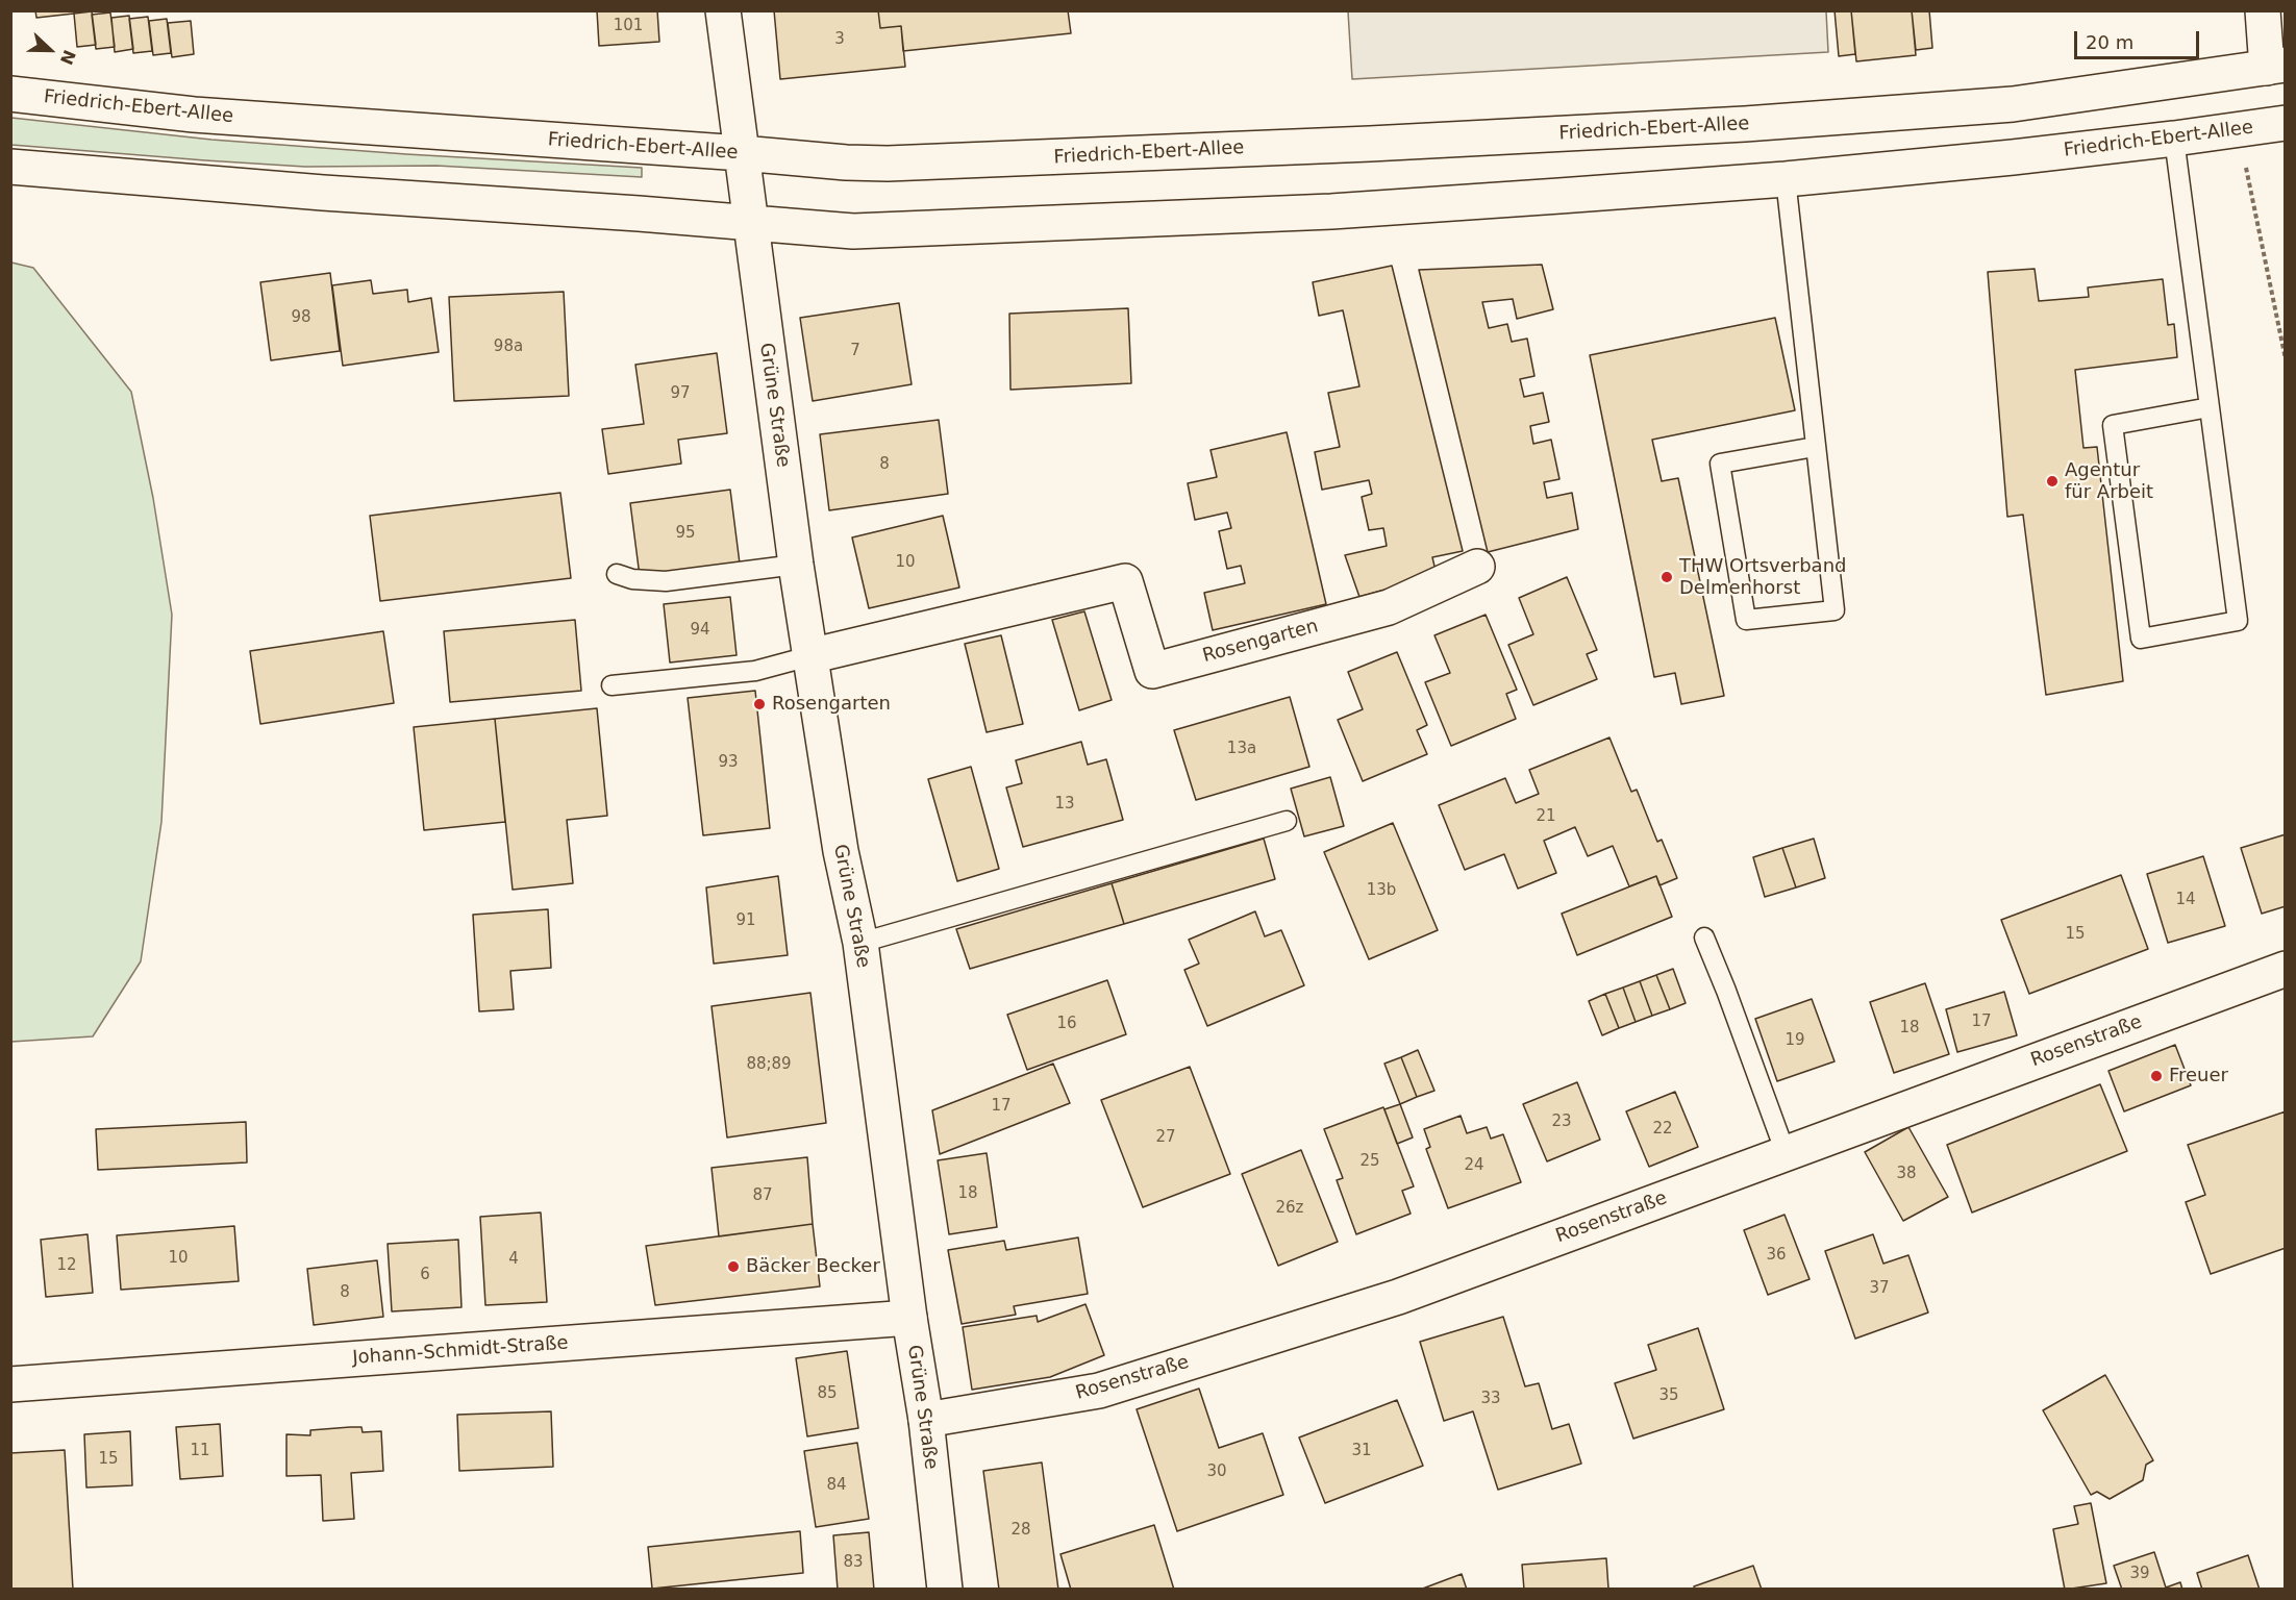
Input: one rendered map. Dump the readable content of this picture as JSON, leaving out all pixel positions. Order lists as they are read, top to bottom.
{
  "streets": {
    "main road": [
      "Friedrich-Ebert-Allee",
      "Grüne Straße",
      "Rosengarten",
      "Rosenstraße",
      "Johann-Schmidt-Straße"
    ]
  },
  "crossings": [
    ["Friedrich-Ebert-Allee", "Grüne Straße"],
    ["Grüne Straße", "Rosengarten"],
    ["Grüne Straße", "Rosenstraße"],
    ["Grüne Straße", "Johann-Schmidt-Straße"]
  ],
  "places": [
    "Agentur für Arbeit",
    "THW Ortsverband Delmenhorst",
    "Rosengarten",
    "Freuer",
    "Bäcker Becker"
  ],
  "house_numbers": [
    "101",
    "3",
    "98",
    "98a",
    "7",
    "97",
    "8",
    "95",
    "10",
    "94",
    "13a",
    "93",
    "13",
    "21",
    "13b",
    "14",
    "91",
    "15",
    "17",
    "16",
    "18",
    "19",
    "88;89",
    "17",
    "23",
    "22",
    "27",
    "25",
    "24",
    "38",
    "18",
    "87",
    "26z",
    "36",
    "10",
    "4",
    "12",
    "6",
    "37",
    "8",
    "85",
    "35",
    "33",
    "11",
    "31",
    "15",
    "30",
    "84",
    "28",
    "83",
    "39"
  ],
  "scale_bar": "20 m",
  "north": "right"
}
